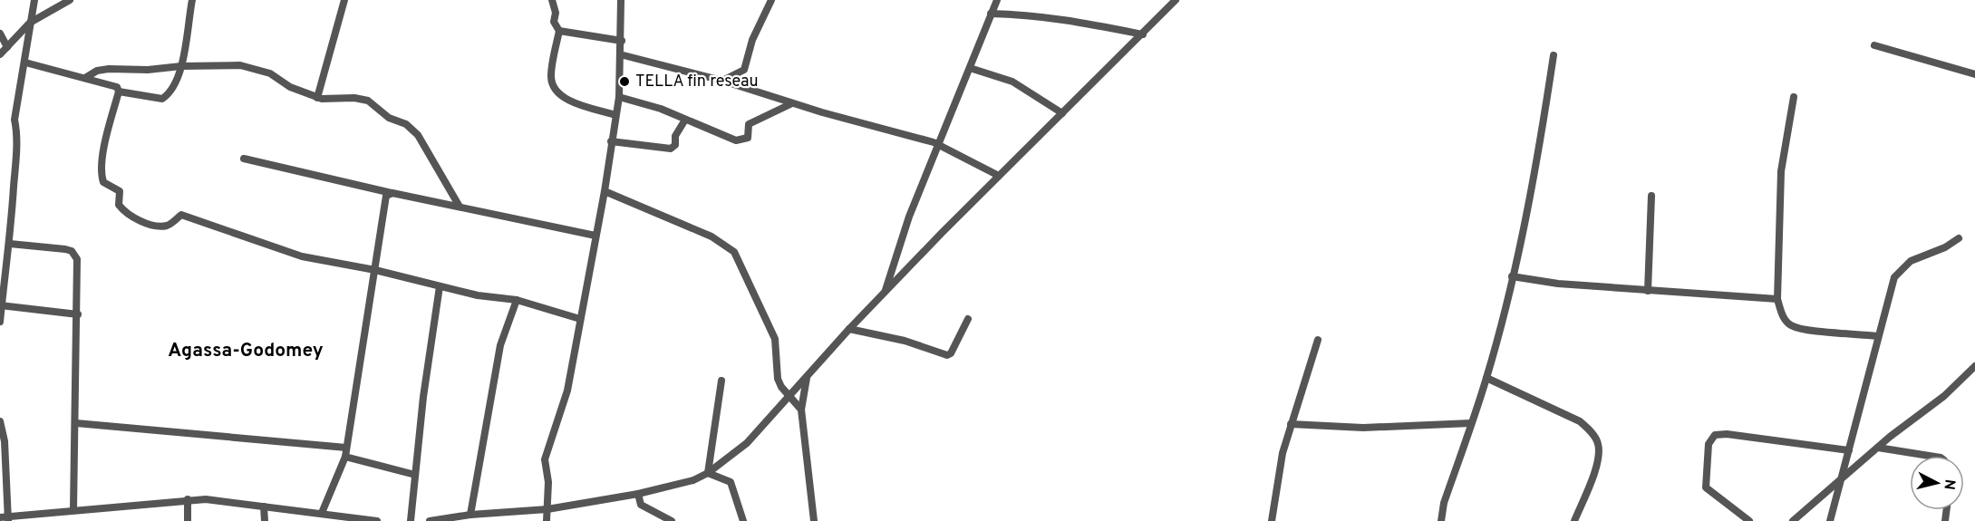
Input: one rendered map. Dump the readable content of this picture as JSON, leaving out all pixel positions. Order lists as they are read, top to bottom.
{
  "districts": ["Agassa-Godomey"],
  "places": ["TELLA fin reseau"],
  "north": "right"
}
